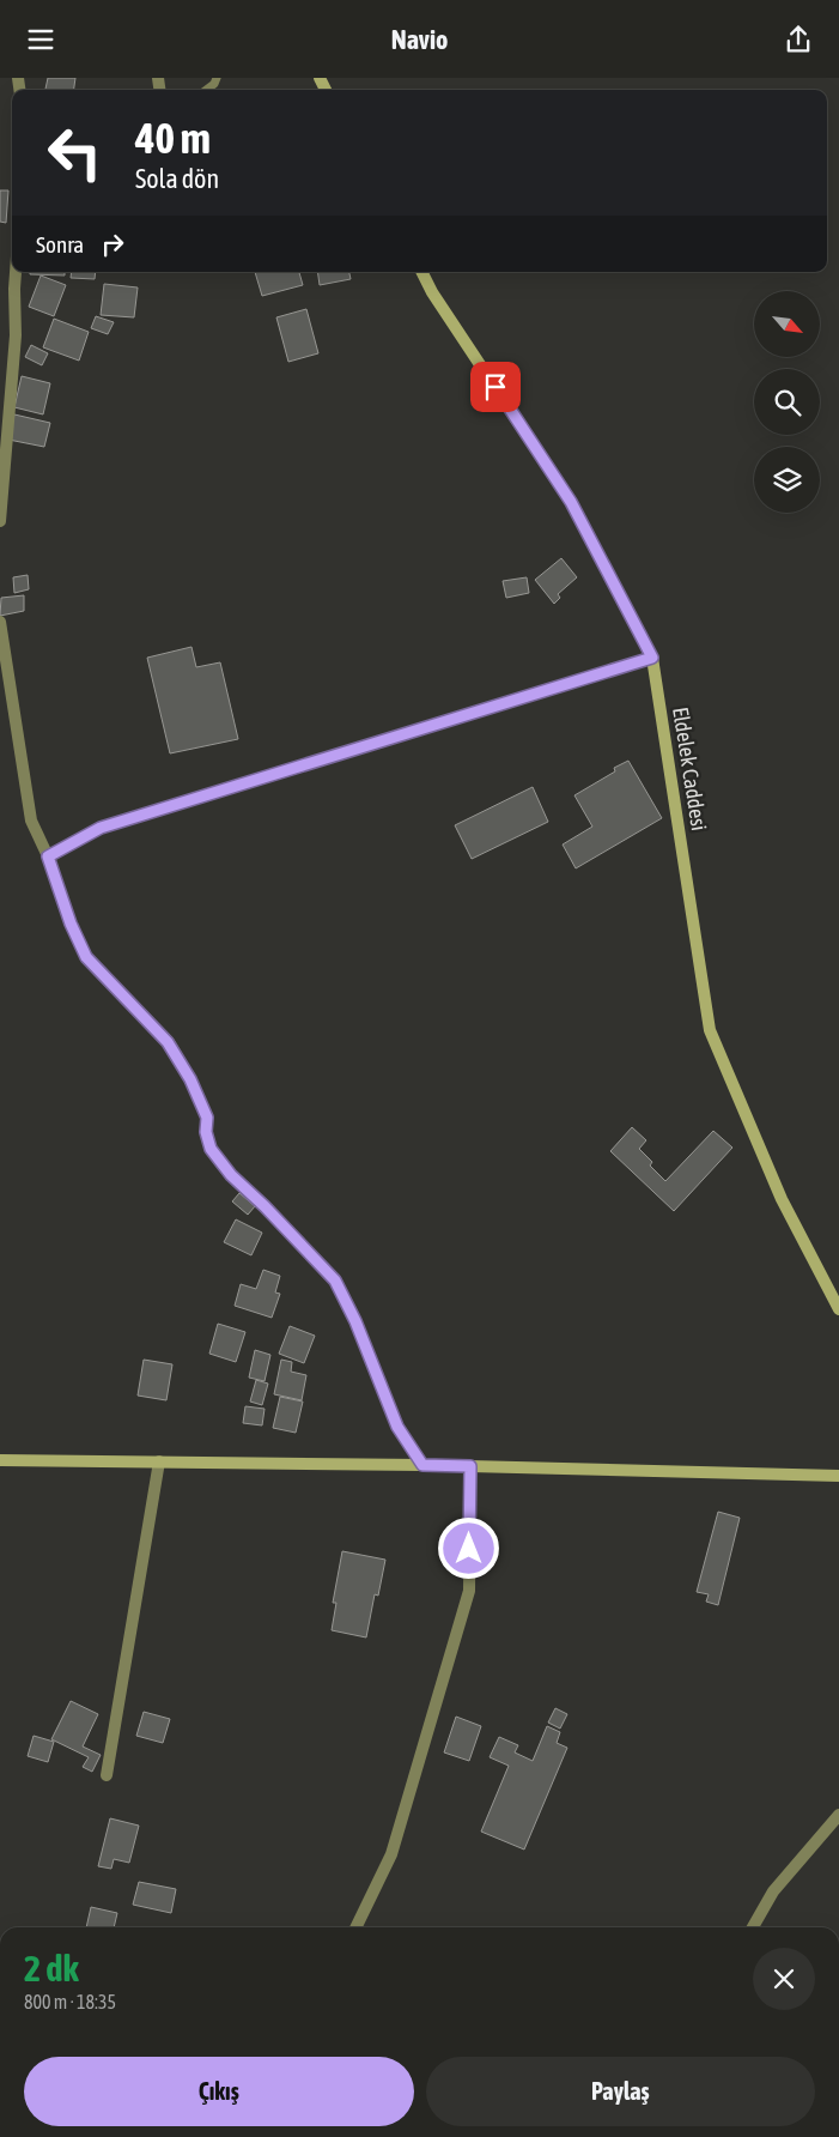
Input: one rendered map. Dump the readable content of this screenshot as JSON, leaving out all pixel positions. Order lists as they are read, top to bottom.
{
  "streets": {
    "street": ["Eldelek Caddesi"]
  },
  "north": "bottom right",
  "page": {
    "header": "Navio",
    "turn": ["40 m", "Sola dön"],
    "then": "Sonra",
    "heading": ["2 dk", "800 m · 18:35"],
    "buttons": ["Çıkış", "Paylaş"]
  }
}
